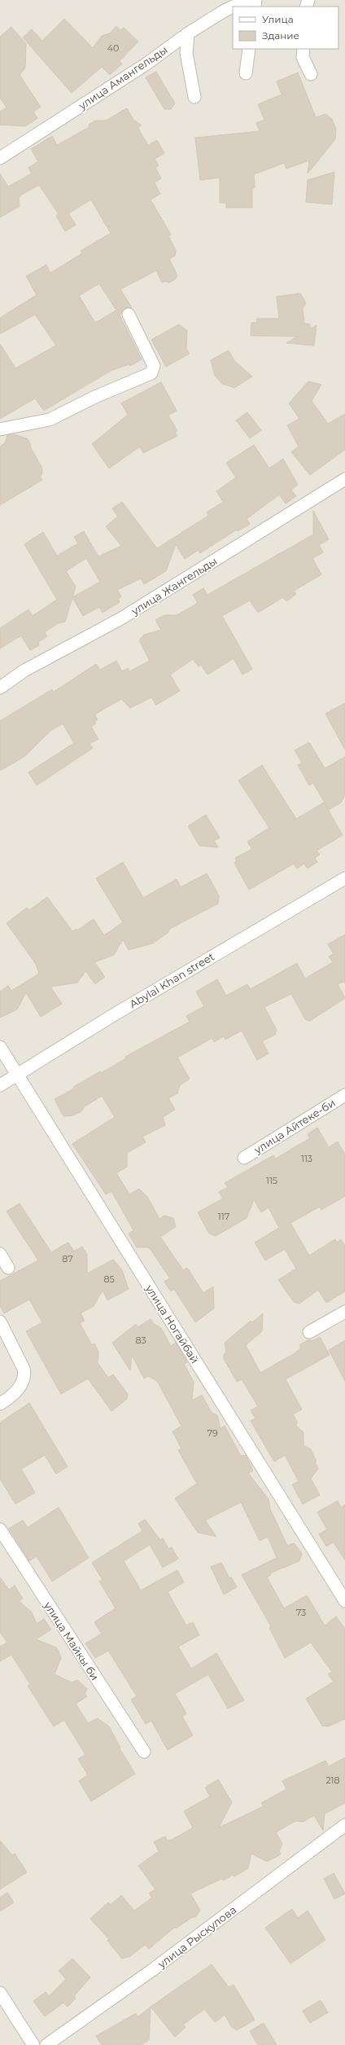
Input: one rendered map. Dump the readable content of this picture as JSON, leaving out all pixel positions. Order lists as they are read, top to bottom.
{
  "streets": {
    "street": [
      "улица Амангельды",
      "улица Жангельды",
      "Abylai Khan street",
      "улица Айтеке-би",
      "улица Ногайбай",
      "улица Майкы би",
      "улица Рыскулова"
    ]
  },
  "crossings": [
    ["Abylai Khan street", "улица Ногайбай"]
  ],
  "house_numbers": [
    "40",
    "113",
    "115",
    "117",
    "87",
    "85",
    "83",
    "79",
    "73",
    "218"
  ],
  "legend": ["Улица", "Здание"]
}
